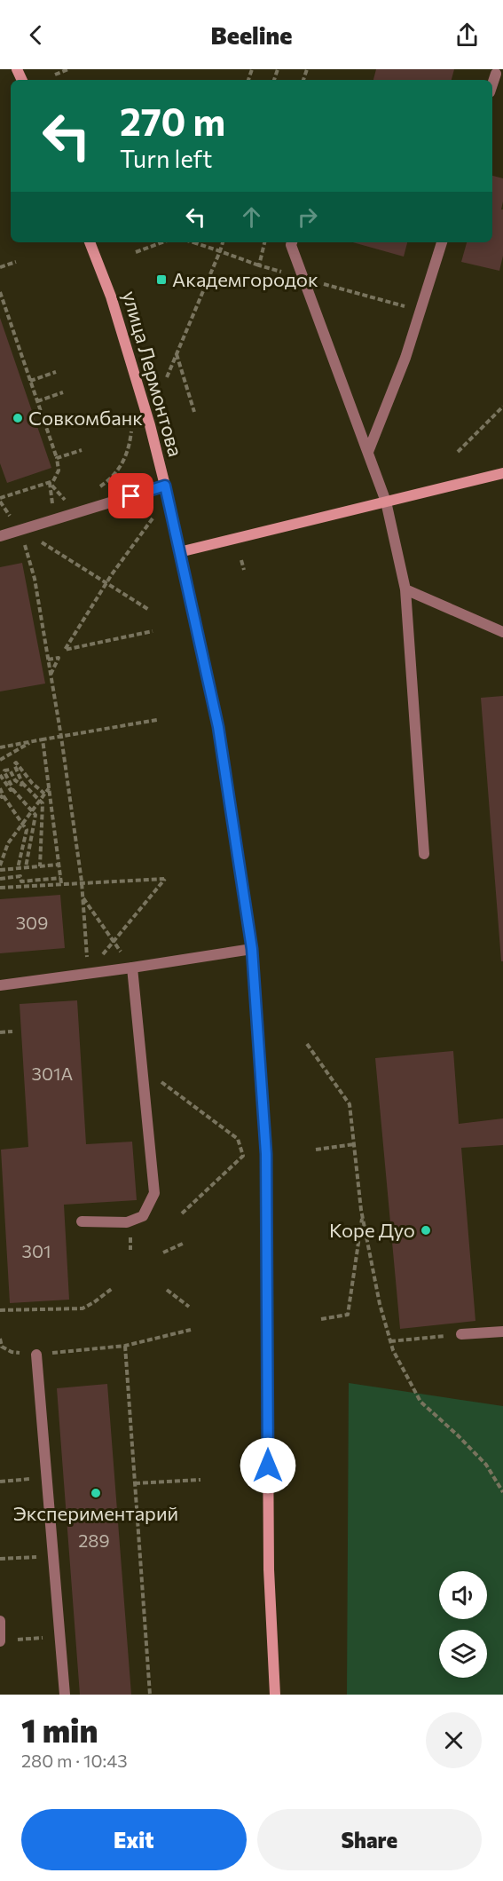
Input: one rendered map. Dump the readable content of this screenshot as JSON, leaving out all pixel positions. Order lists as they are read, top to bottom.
{
  "streets": {
    "main road": ["улица Лермонтова"]
  },
  "places": {
    "transit": ["Академгородок"],
    "other": ["Совкомбанк", "Коре Дуо", "Экспериментарий"]
  },
  "house_numbers": [
    "309",
    "301А",
    "301",
    "289"
  ],
  "page": {
    "header": "Beeline",
    "turn": ["270 m", "Turn left"],
    "heading": ["1 min", "280 m · 10:43"],
    "buttons": ["Exit", "Share"]
  }
}
